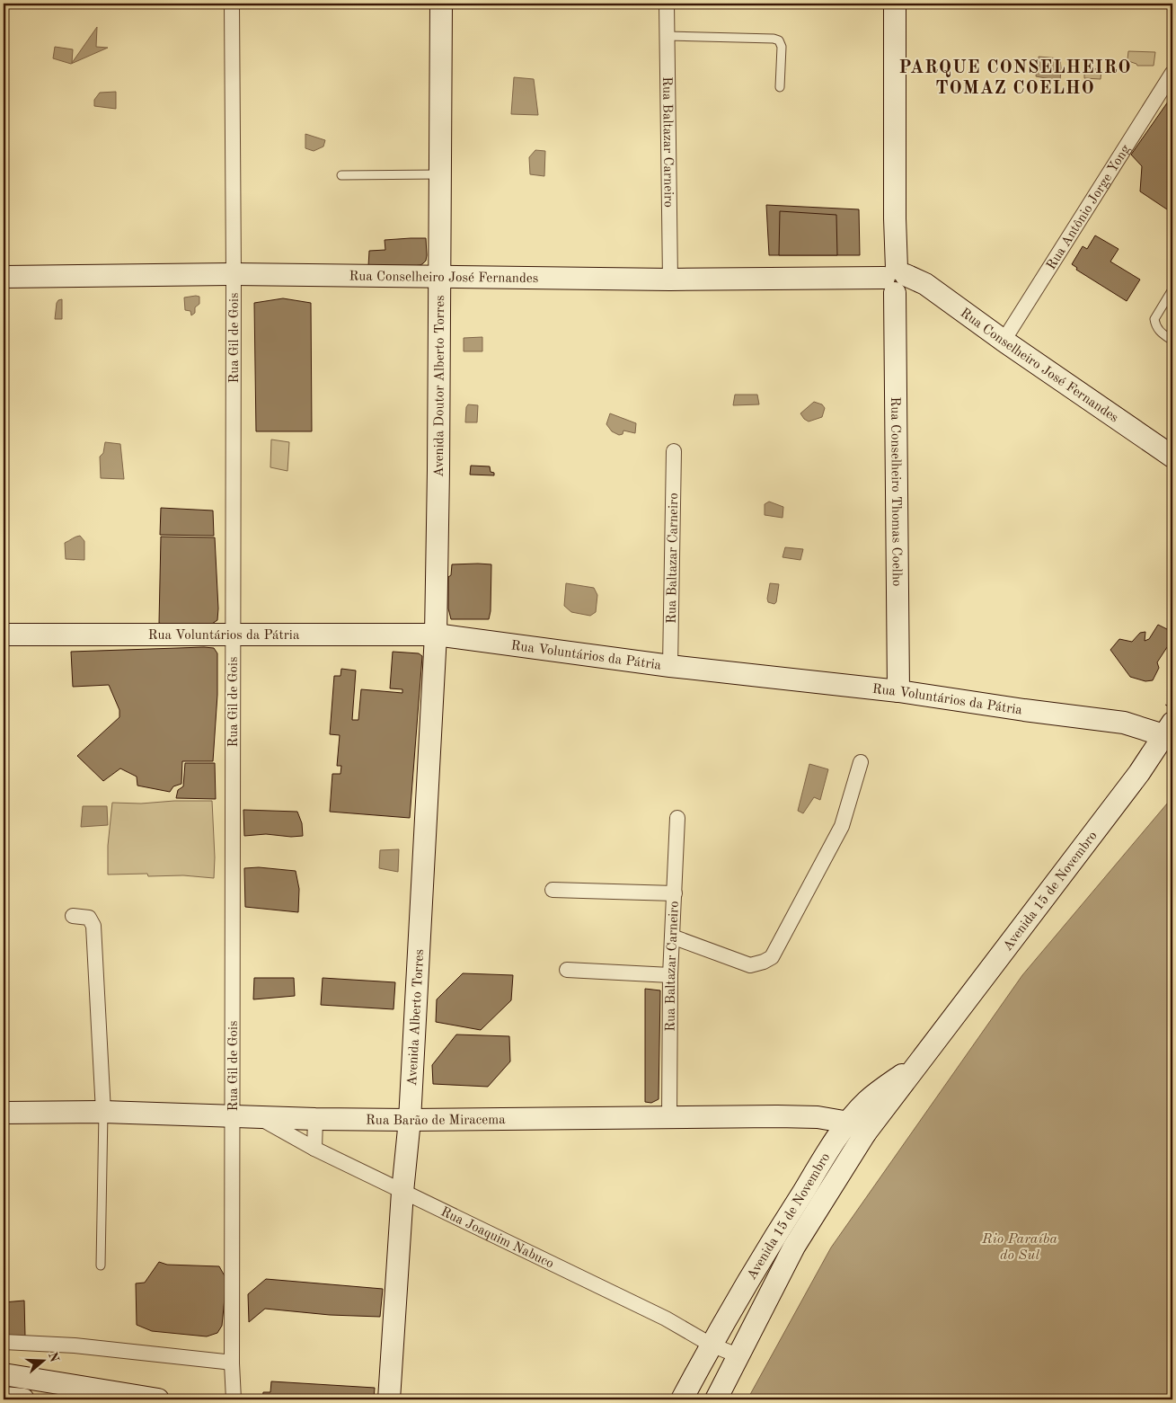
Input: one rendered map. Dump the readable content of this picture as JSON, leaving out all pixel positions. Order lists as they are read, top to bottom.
{
  "streets": {
    "main road": [
      "Rua Conselheiro José Fernandes",
      "Avenida Doutor Alberto Torres",
      "Rua Conselheiro Thomas Coelho",
      "Rua Voluntários da Pátria",
      "Avenida 15 de Novembro",
      "Avenida Alberto Torres",
      "Rua Barão de Miracema"
    ],
    "street": [
      "Rua Baltazar Carneiro",
      "Rua Antônio Jorge Yong",
      "Rua Gil de Gois",
      "Rua Joaquim Nabuco"
    ]
  },
  "crossings": [
    ["Rua Baltazar Carneiro", "Rua Conselheiro José Fernandes"],
    ["Rua Baltazar Carneiro", "Rua Voluntários da Pátria"],
    ["Rua Baltazar Carneiro", "Rua Barão de Miracema"],
    ["Rua Antônio Jorge Yong", "Rua Conselheiro José Fernandes"],
    ["Rua Conselheiro José Fernandes", "Rua Gil de Gois"],
    ["Rua Conselheiro José Fernandes", "Avenida Doutor Alberto Torres"],
    ["Rua Conselheiro José Fernandes", "Rua Conselheiro Thomas Coelho"],
    ["Rua Gil de Gois", "Rua Voluntários da Pátria"],
    ["Rua Gil de Gois", "Rua Barão de Miracema"],
    ["Avenida Doutor Alberto Torres", "Rua Voluntários da Pátria"],
    ["Avenida Doutor Alberto Torres", "Avenida Alberto Torres"],
    ["Rua Conselheiro Thomas Coelho", "Rua Voluntários da Pátria"],
    ["Rua Voluntários da Pátria", "Avenida 15 de Novembro"],
    ["Rua Voluntários da Pátria", "Avenida Alberto Torres"],
    ["Avenida 15 de Novembro", "Rua Barão de Miracema"],
    ["Avenida 15 de Novembro", "Rua Joaquim Nabuco"],
    ["Avenida Alberto Torres", "Rua Barão de Miracema"],
    ["Avenida Alberto Torres", "Rua Joaquim Nabuco"],
    ["Rua Barão de Miracema", "Rua Joaquim Nabuco"]
  ],
  "districts": ["PARQUE CONSELHEIRO TOMAZ COELHO"],
  "water": ["Rio Paraíba do Sul"],
  "north": "right"
}
